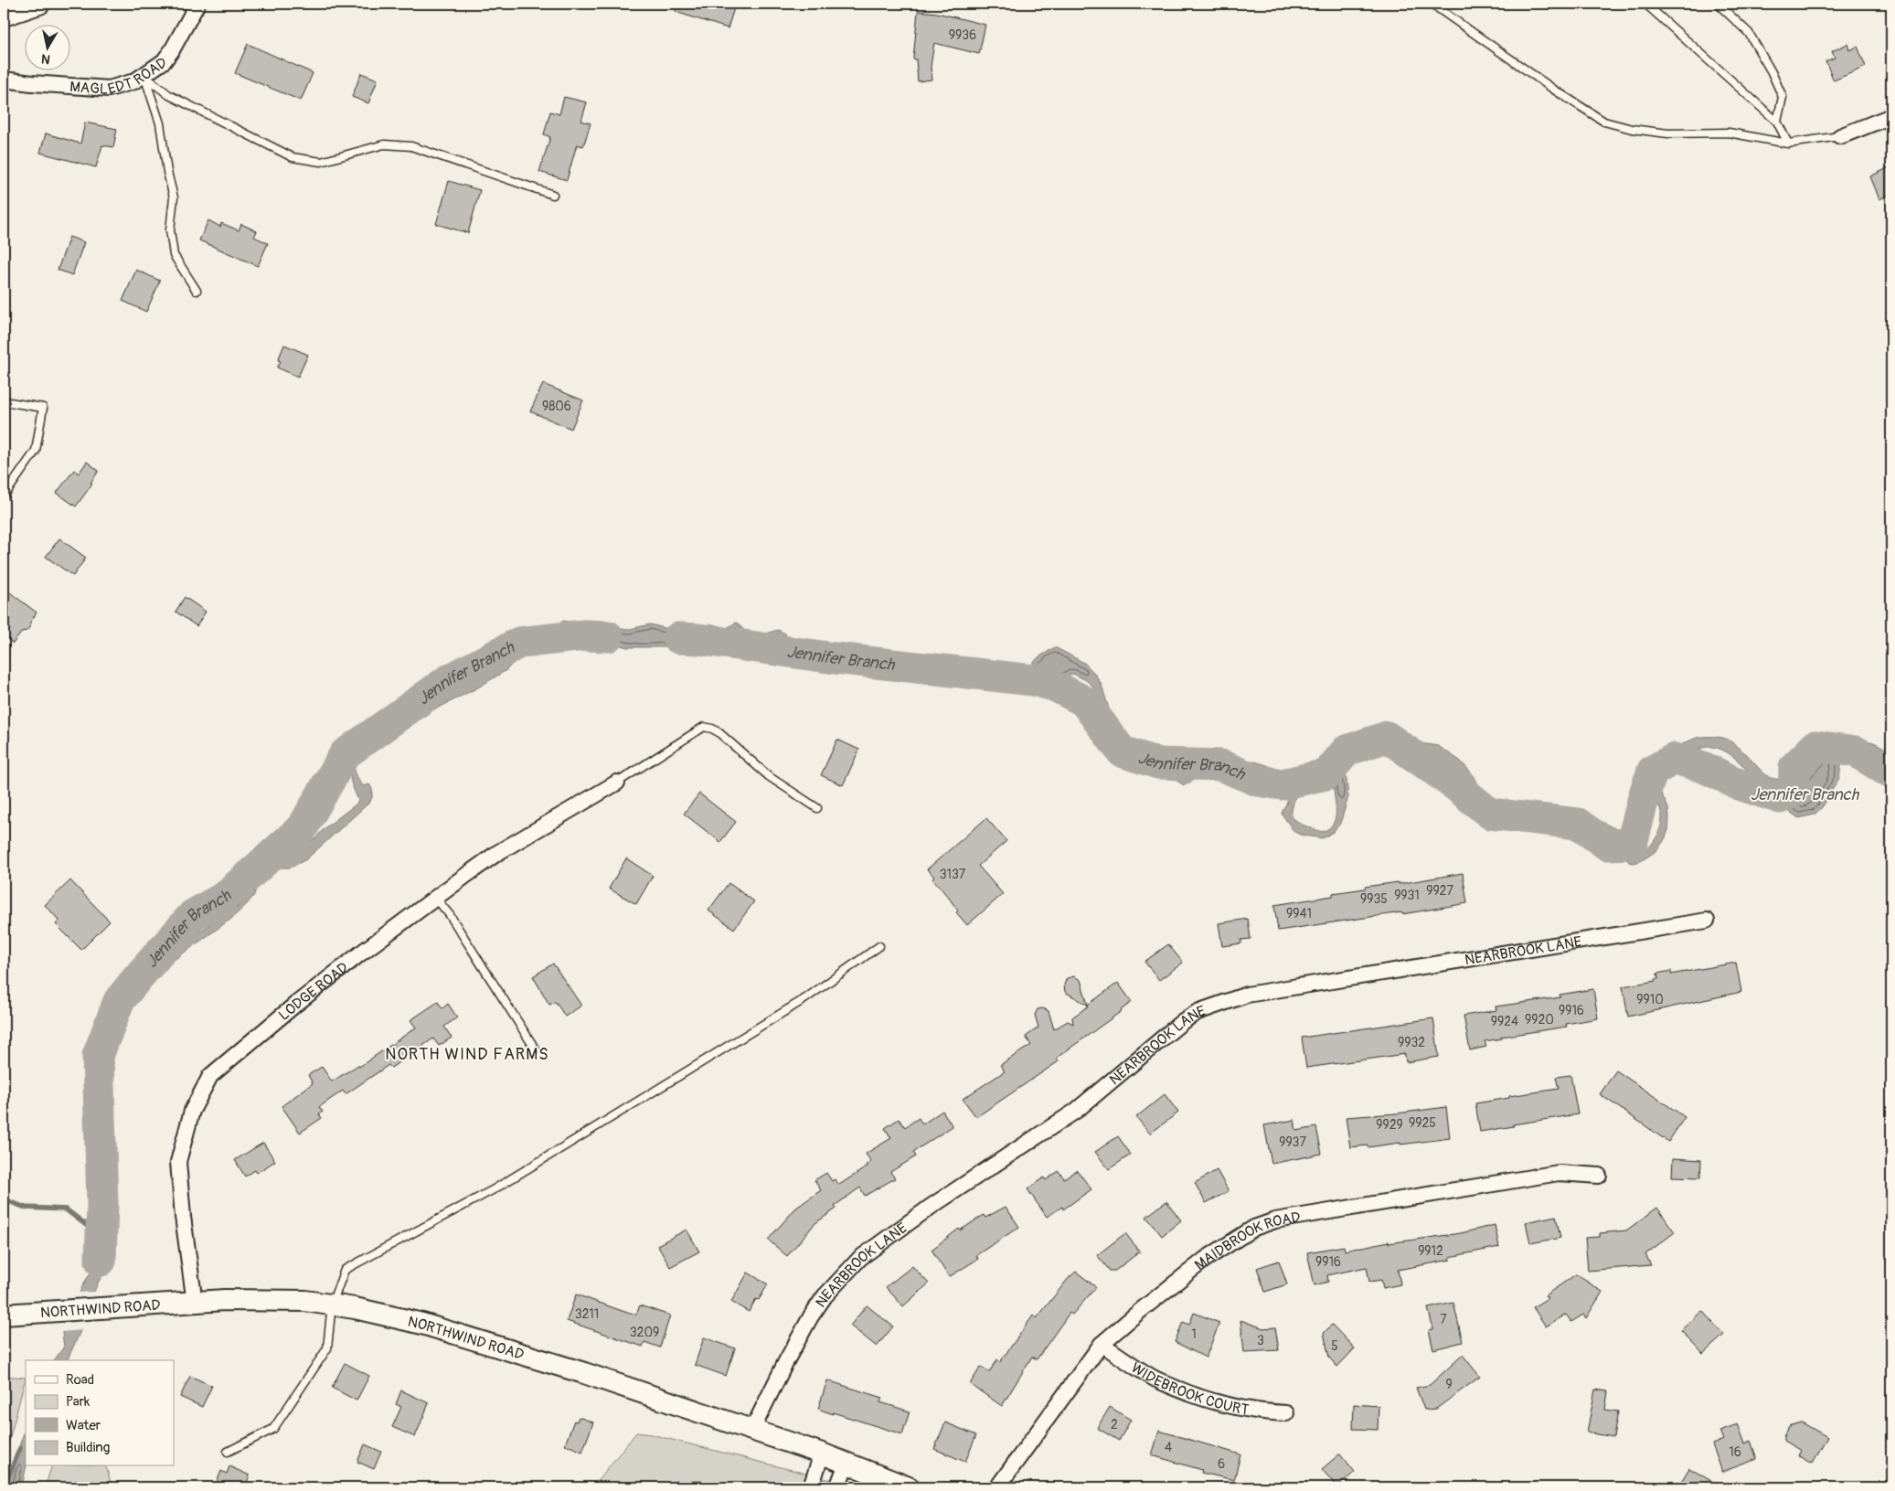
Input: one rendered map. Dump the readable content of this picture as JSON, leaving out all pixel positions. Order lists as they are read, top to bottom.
{
  "streets": {
    "street": [
      "MAGLEDT ROAD",
      "NEARBROOK LANE",
      "LODGE ROAD",
      "MAIDBROOK ROAD",
      "NORTHWIND ROAD",
      "WIDEBROOK COURT"
    ]
  },
  "crossings": [
    ["NEARBROOK LANE", "NORTHWIND ROAD"],
    ["LODGE ROAD", "NORTHWIND ROAD"],
    ["MAIDBROOK ROAD", "WIDEBROOK COURT"]
  ],
  "districts": ["NORTH WIND FARMS"],
  "water": ["Jennifer Branch"],
  "house_numbers": [
    "9936",
    "9806",
    "3137",
    "9927",
    "9931",
    "9935",
    "9941",
    "9910",
    "9916",
    "9920",
    "9924",
    "9932",
    "9925",
    "9929",
    "9937",
    "9912",
    "9916",
    "3211",
    "7",
    "3209",
    "1",
    "3",
    "5",
    "9",
    "2",
    "4",
    "16",
    "6"
  ],
  "legend": [
    "Road",
    "Park",
    "Water",
    "Building"
  ],
  "north": "bottom"
}
